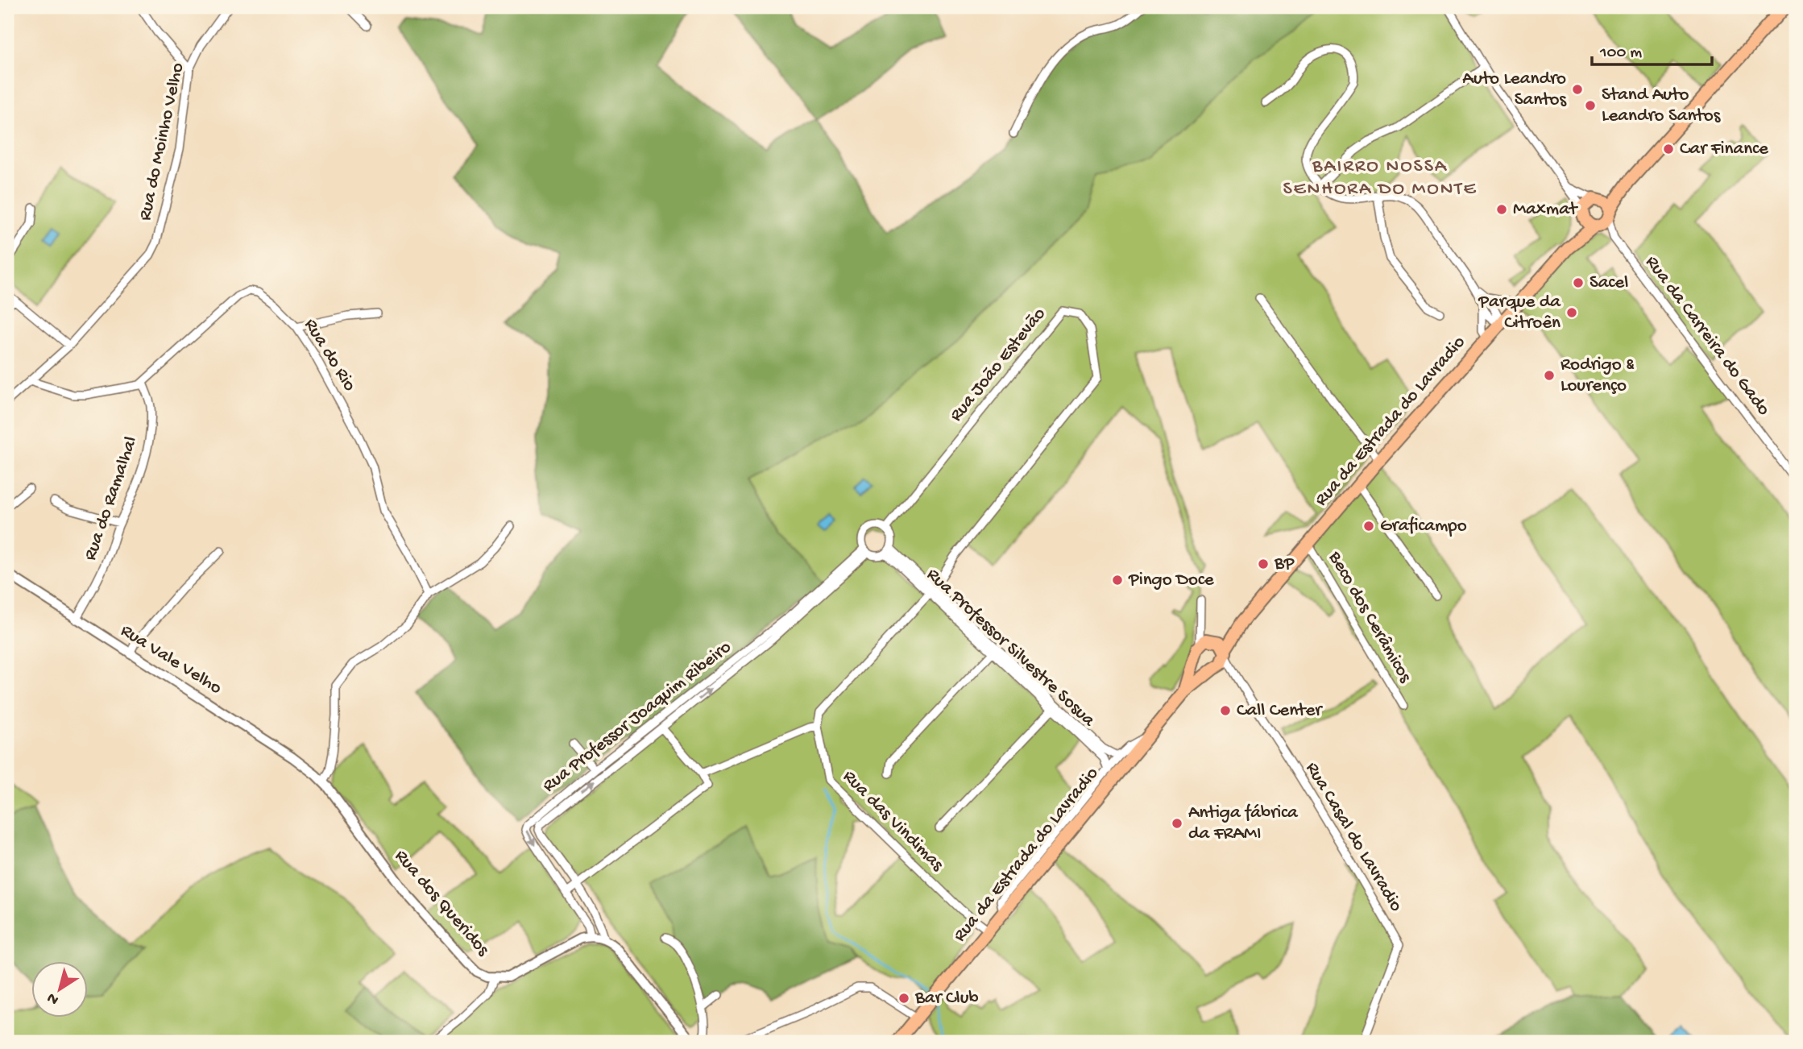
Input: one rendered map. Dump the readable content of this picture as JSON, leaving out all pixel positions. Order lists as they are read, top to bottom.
{
  "streets": {
    "main road": ["Rua da Estrada do Lavradio"],
    "street": [
      "Rua do Moinho Velho",
      "Rua da Carreira do Gado",
      "Rua do Rio",
      "Rua João Estevão",
      "Rua do Ramalhal",
      "Beco dos Cerâmicos",
      "Rua Professor Silvestre Sosua",
      "Rua Vale Velho",
      "Rua Professor Joaquim Ribeiro",
      "Rua das Vindimas",
      "Rua Casal do Lavradio",
      "Rua dos Queridos"
    ]
  },
  "crossings": [
    ["Rua do Moinho Velho", "Rua do Rio"],
    ["Rua do Rio", "Rua do Ramalhal"],
    ["Rua João Estevão", "Rua Professor Silvestre Sosua"],
    ["Rua João Estevão", "Rua Professor Joaquim Ribeiro"],
    ["Rua da Estrada do Lavradio", "Beco dos Cerâmicos"],
    ["Rua da Estrada do Lavradio", "Rua das Vindimas"],
    ["Rua da Estrada do Lavradio", "Rua Casal do Lavradio"],
    ["Rua do Ramalhal", "Rua Vale Velho"],
    ["Rua Professor Silvestre Sosua", "Rua Professor Joaquim Ribeiro"],
    ["Rua Vale Velho", "Rua dos Queridos"],
    ["Rua Professor Joaquim Ribeiro", "Rua dos Queridos"]
  ],
  "districts": ["BAIRRO NOSSA SENHORA DO MONTE"],
  "places": [
    "Auto Leandro Santos",
    "Stand Auto Leandro Santos",
    "Car Finance",
    "Maxmat",
    "Sacel",
    "Parque da Citroên",
    "Rodrigo & Lourenço",
    "Graficampo",
    "BP",
    "Pingo Doce",
    "Call Center",
    "Antiga fábrica da FRAMI",
    "Bar Club"
  ],
  "scale_bar": "100 m",
  "north": "bottom left"
}
